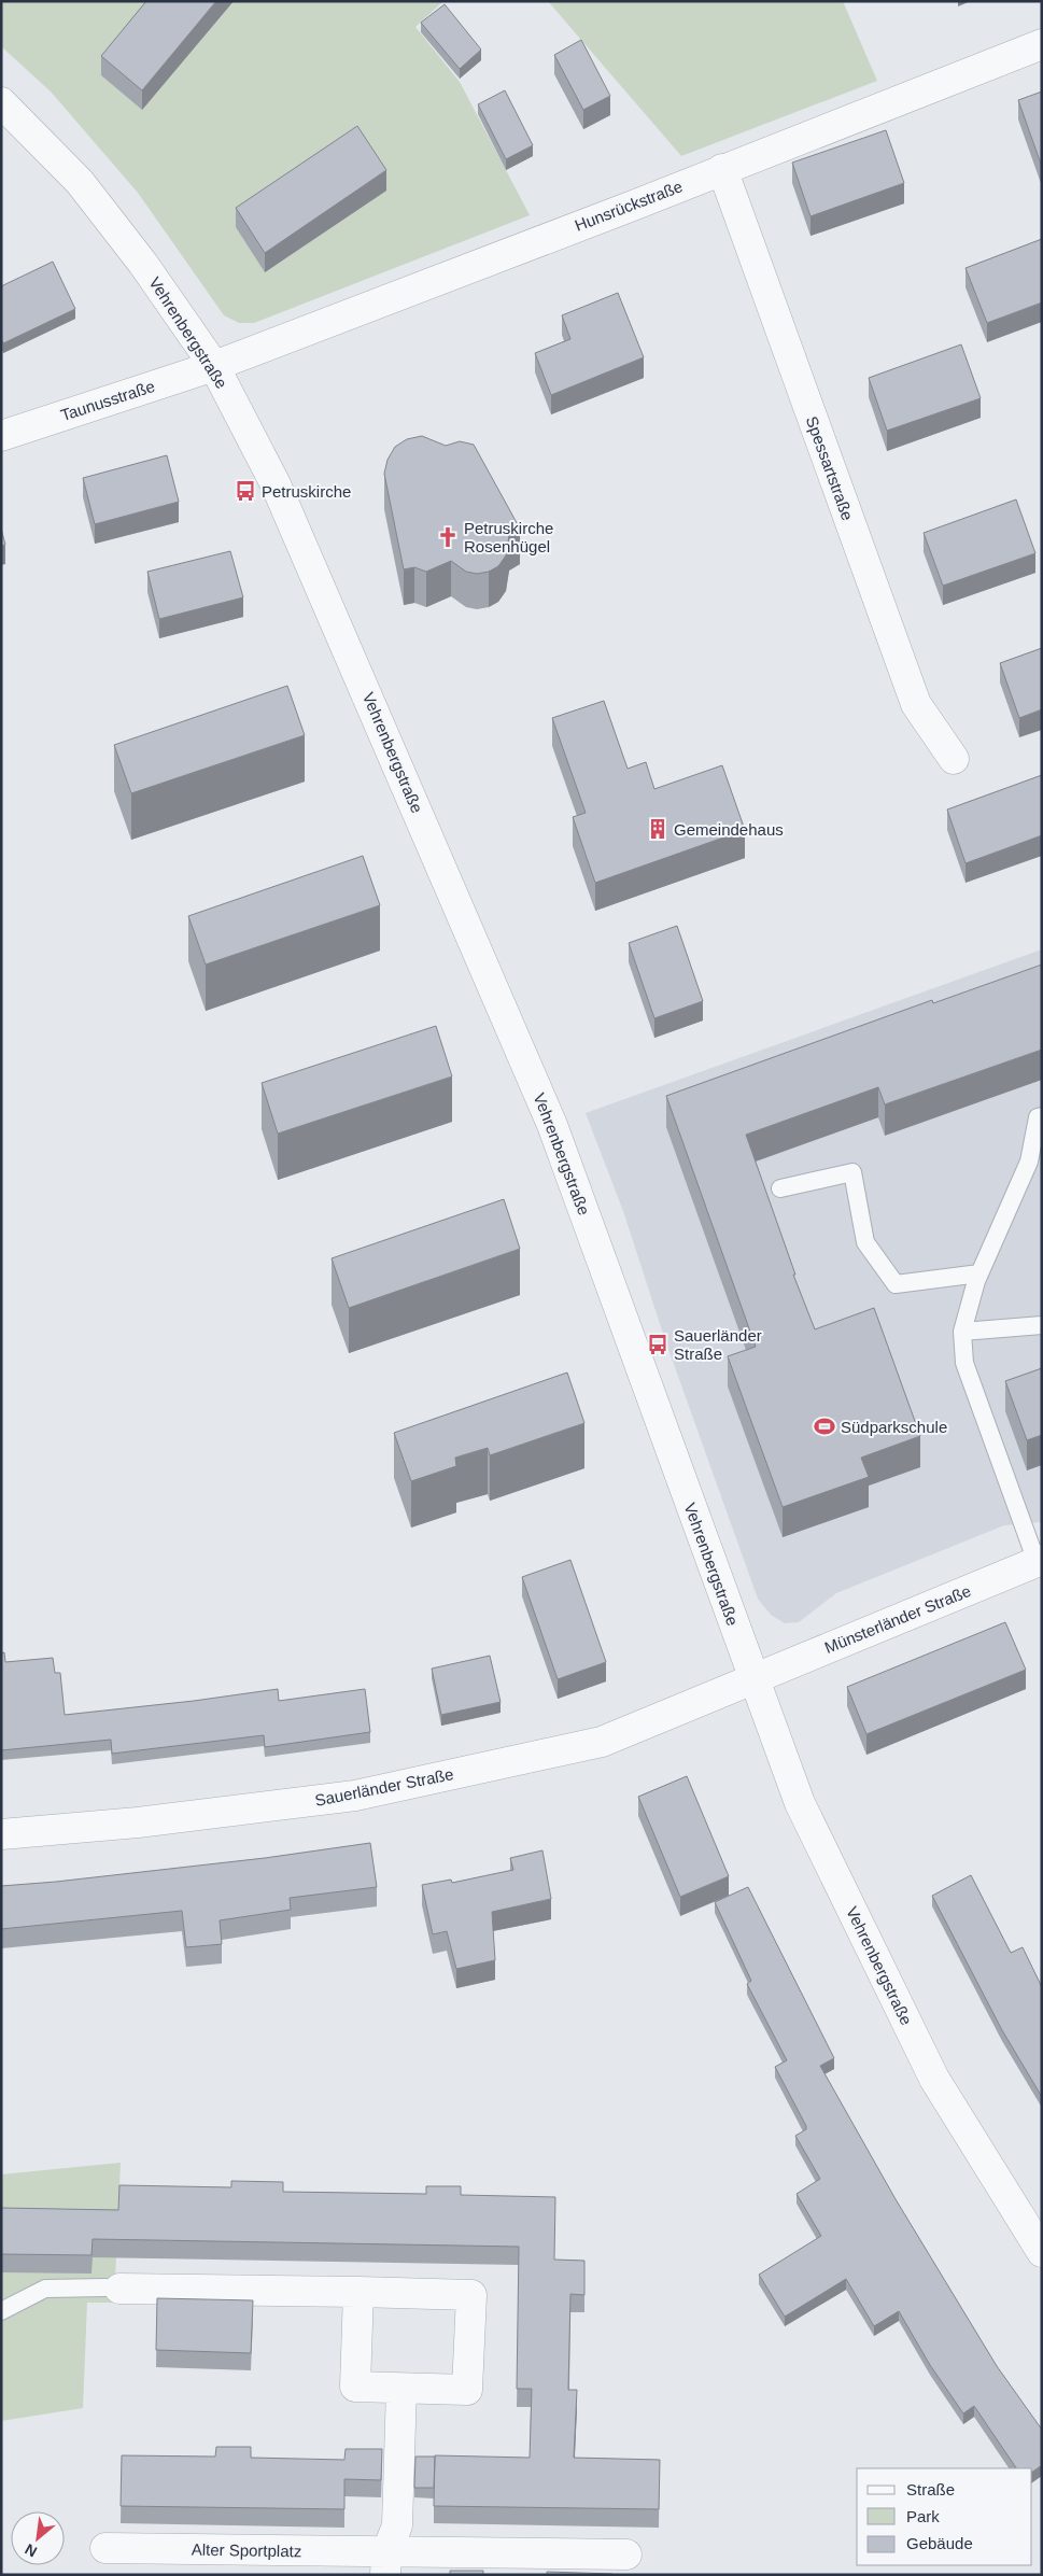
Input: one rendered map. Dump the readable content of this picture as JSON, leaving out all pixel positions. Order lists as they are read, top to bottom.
{
  "streets": {
    "street": [
      "Hunsrückstraße",
      "Vehrenbergstraße",
      "Taunusstraße",
      "Spessartstraße",
      "Münsterländer Straße",
      "Sauerländer Straße",
      "Alter Sportplatz"
    ]
  },
  "crossings": [
    ["Hunsrückstraße", "Vehrenbergstraße"],
    ["Hunsrückstraße", "Taunusstraße"],
    ["Hunsrückstraße", "Spessartstraße"],
    ["Vehrenbergstraße", "Taunusstraße"],
    ["Vehrenbergstraße", "Münsterländer Straße"],
    ["Vehrenbergstraße", "Sauerländer Straße"],
    ["Münsterländer Straße", "Sauerländer Straße"]
  ],
  "places": {
    "bus stop": ["Petruskirche", "Sauerländer Straße"],
    "church": ["Petruskirche Rosenhügel"],
    "building": ["Gemeindehaus"],
    "sports": ["Südparkschule"]
  },
  "legend": ["Straße", "Park", "Gebäude"],
  "north": "bottom left"
}
